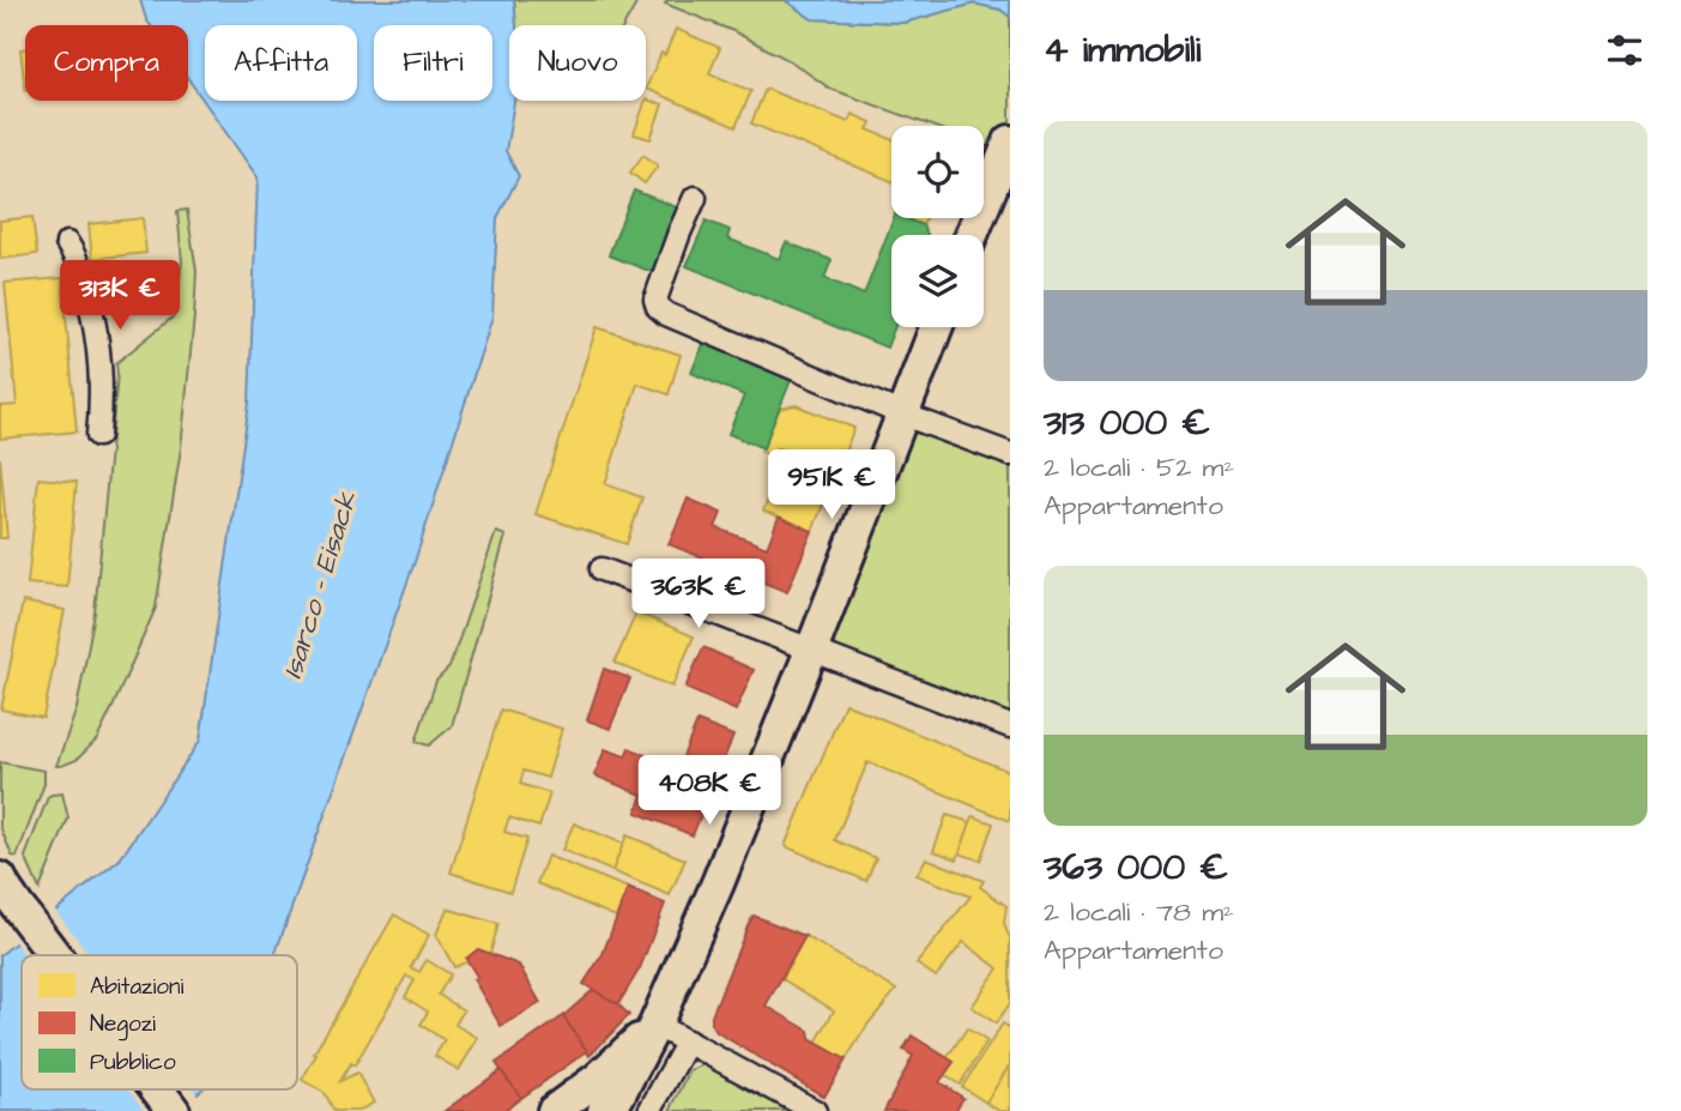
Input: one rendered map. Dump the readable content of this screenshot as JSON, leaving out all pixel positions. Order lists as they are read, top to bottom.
{
  "water": ["Isarco - Eisack"],
  "legend": ["Abitazioni", "Negozi", "Pubblico"],
  "page": {
    "heading": "4 immobili",
    "chip": [
      "Compra",
      "Affitta",
      "Filtri",
      "Nuovo"
    ],
    "list": [
      {
        "name": "313 000 €",
        "note": "2 locali · 52 m² · Appartamento"
      },
      {
        "name": "363 000 €",
        "note": "2 locali · 78 m² · Appartamento"
      }
    ],
    "price": [
      "313K €",
      "951K €",
      "363K €",
      "408K €"
    ]
  }
}
